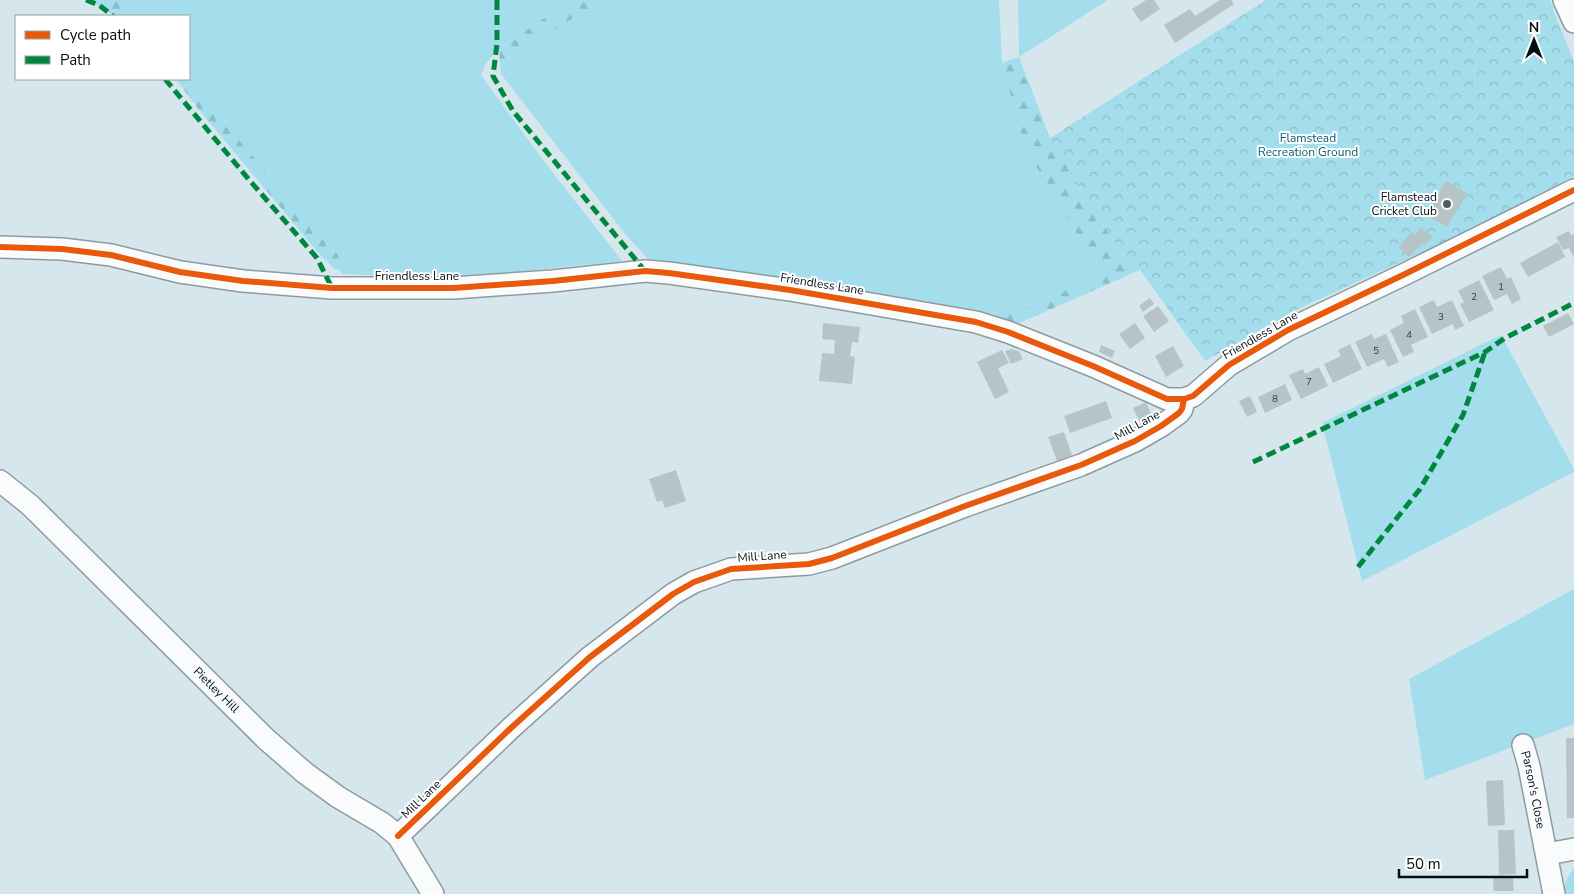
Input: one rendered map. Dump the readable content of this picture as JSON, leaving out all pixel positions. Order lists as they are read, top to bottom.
{
  "streets": {
    "street": [
      "Friendless Lane",
      "Mill Lane",
      "Pietley Hill",
      "Parson's Close"
    ]
  },
  "crossings": [
    ["Friendless Lane", "Mill Lane"],
    ["Mill Lane", "Pietley Hill"]
  ],
  "parks": ["Flamstead Recreation Ground"],
  "places": ["Flamstead Cricket Club"],
  "house_numbers": [
    "1",
    "2",
    "3",
    "4",
    "5",
    "7",
    "8"
  ],
  "legend": ["Cycle path", "Path"],
  "scale_bar": "50 m",
  "north": "top"
}
